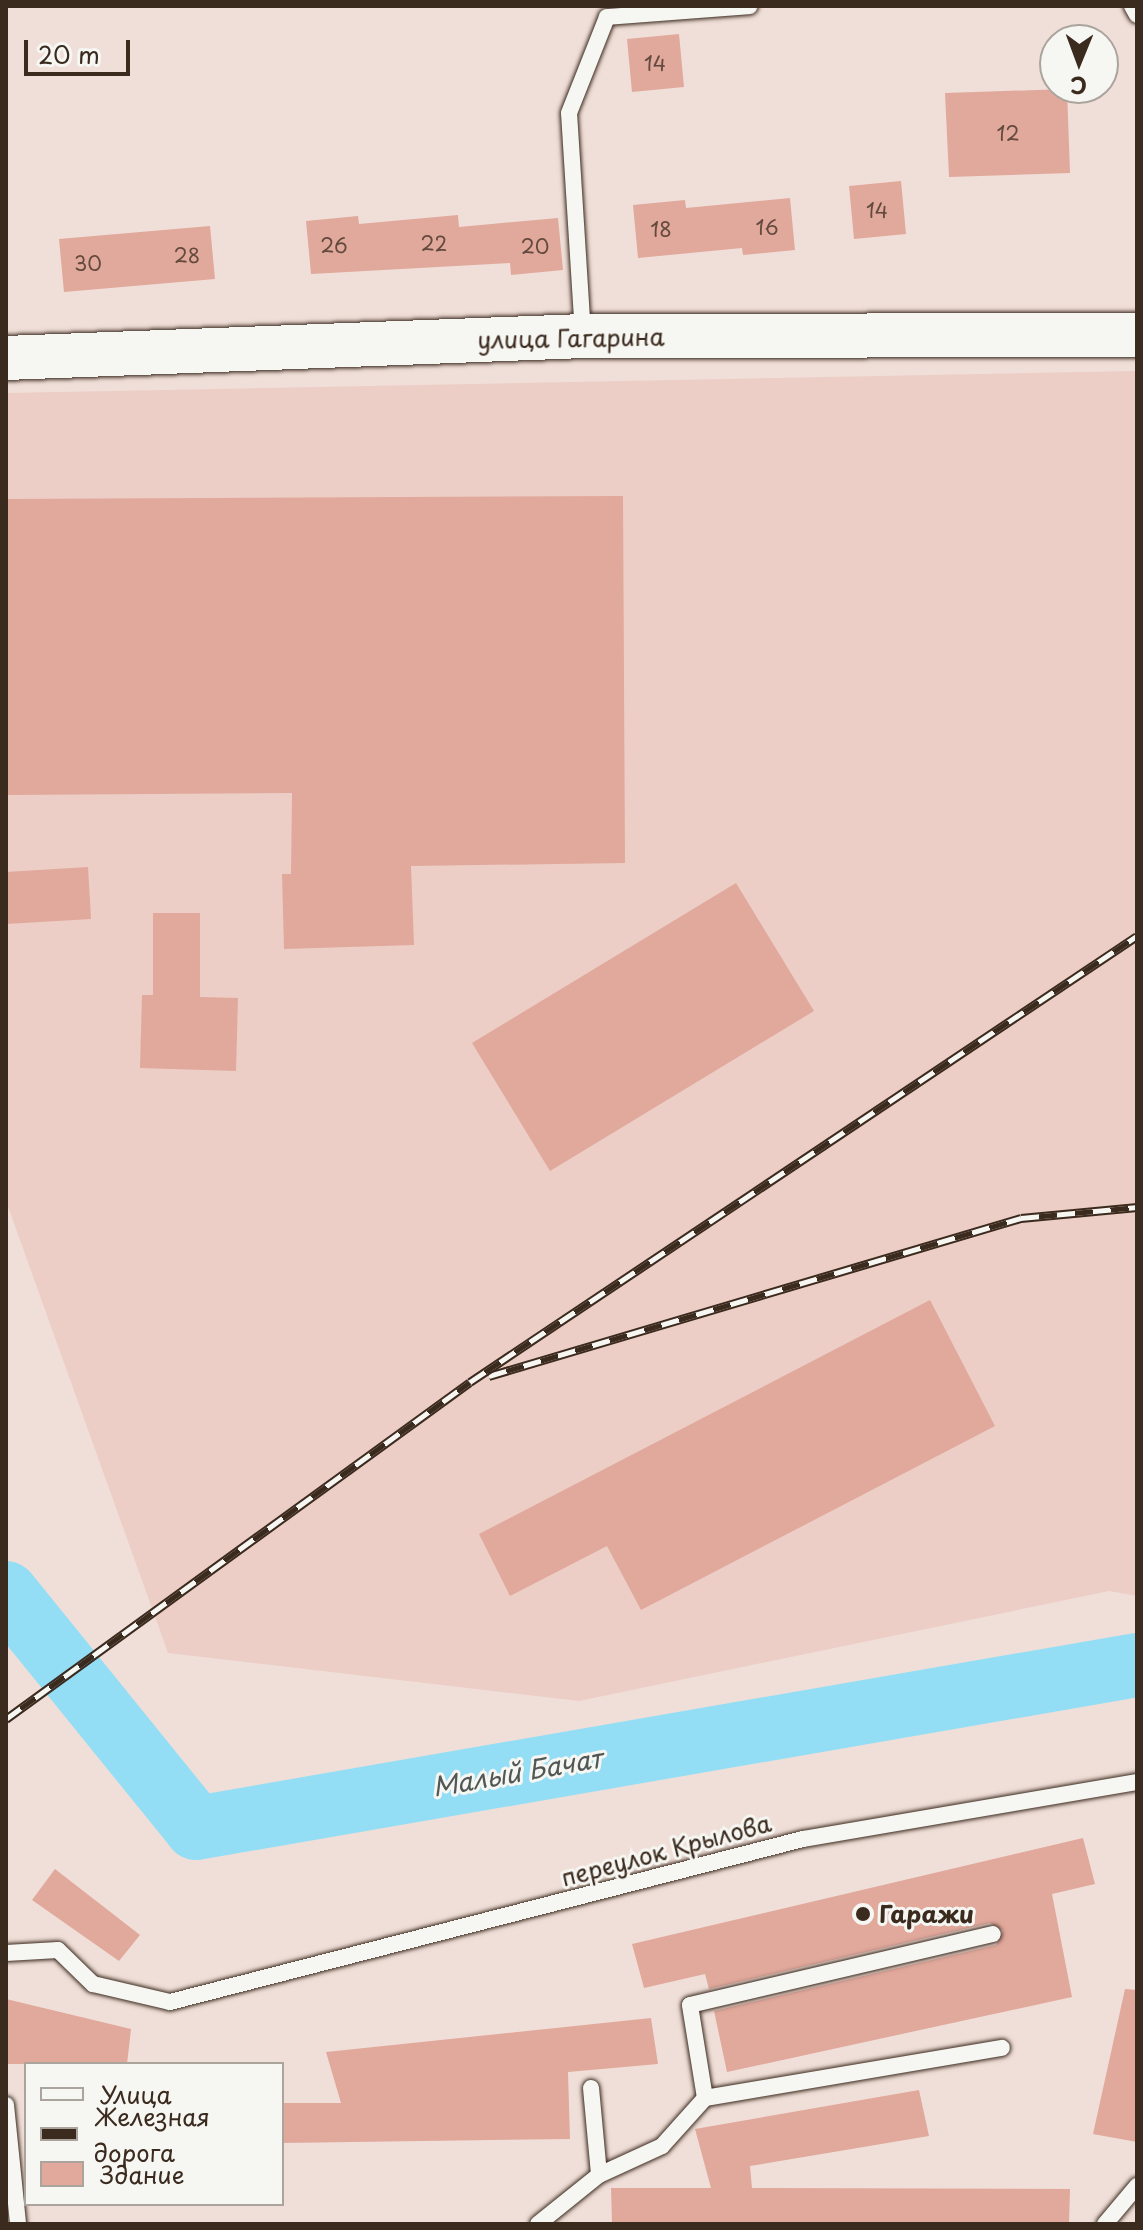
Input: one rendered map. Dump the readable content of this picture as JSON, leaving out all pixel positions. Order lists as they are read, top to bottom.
{
  "streets": {
    "street": ["улица Гагарина"],
    "lane": ["переулок Крылова"]
  },
  "water": ["Малый Бачат"],
  "places": ["Гаражи"],
  "house_numbers": [
    "14",
    "12",
    "14",
    "16",
    "18",
    "22",
    "26",
    "20",
    "28",
    "30"
  ],
  "legend": ["Улица", "Железная дорога", "Здание"],
  "scale_bar": "20 m",
  "north": "bottom"
}
